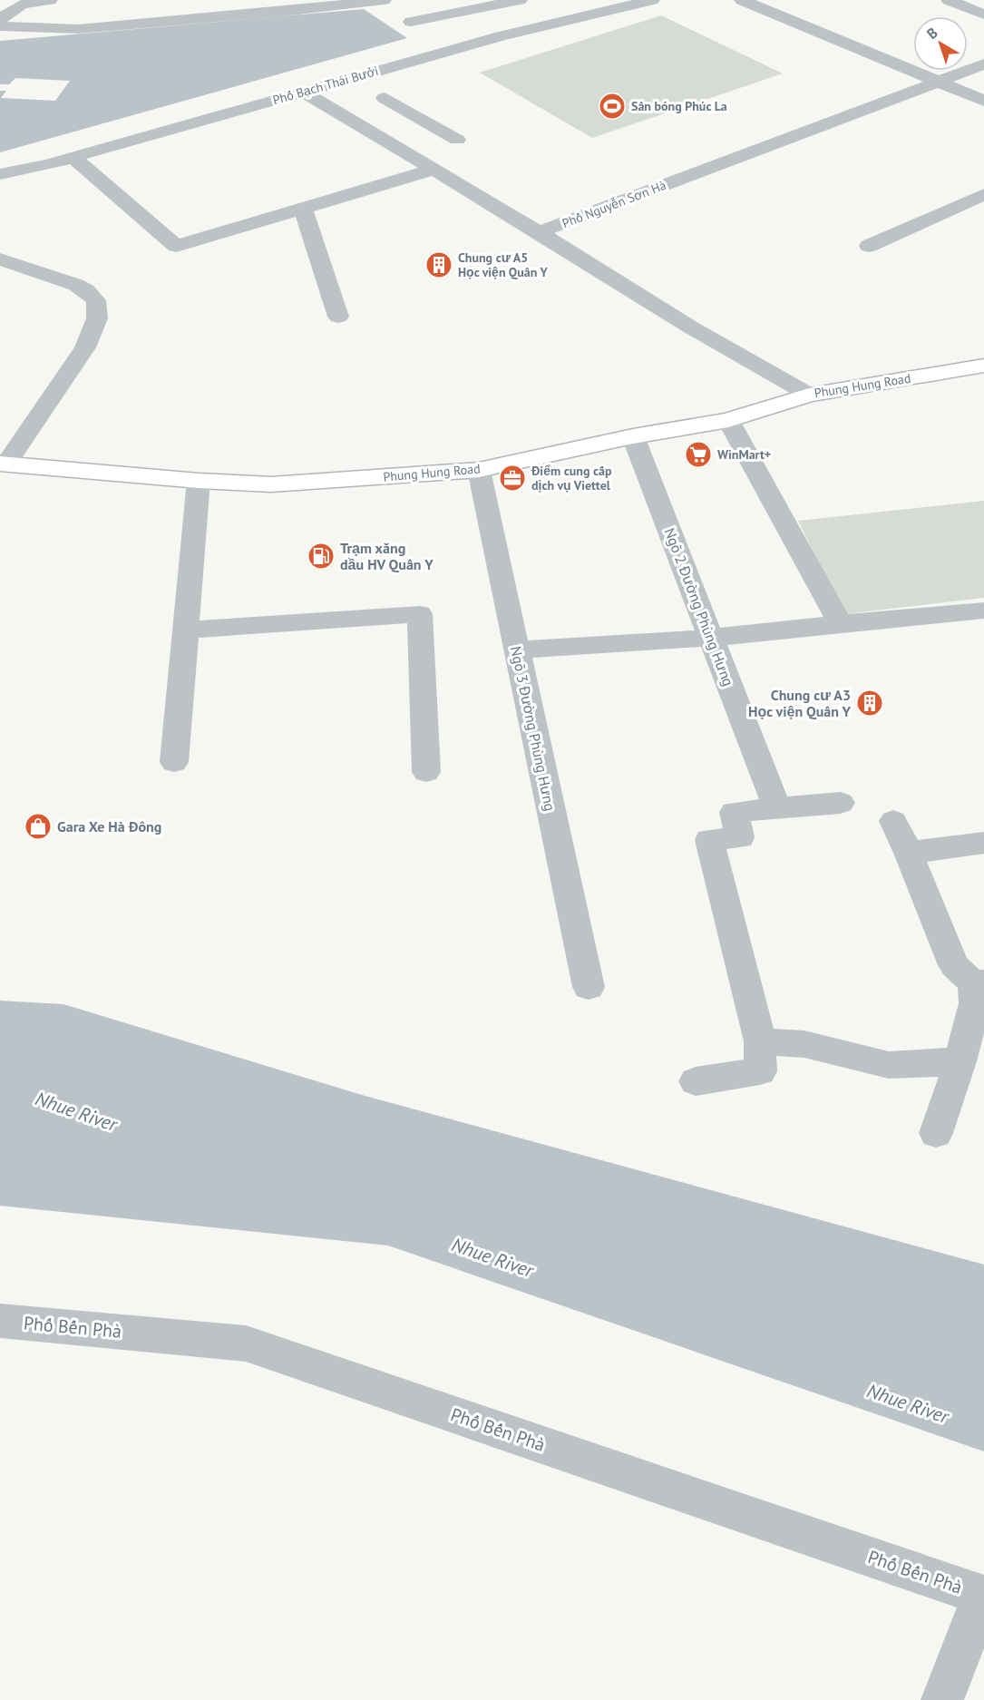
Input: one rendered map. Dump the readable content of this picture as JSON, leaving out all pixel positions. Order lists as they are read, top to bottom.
{
  "streets": {
    "main road": ["Phung Hung Road"],
    "street": [
      "Phố Bạch Thái Bưởi",
      "Phố Nguyễn Sơn Hà",
      "Ngõ 2 Đường Phùng Hưng",
      "Ngõ 3 Đường Phùng Hưng",
      "Phố Bến Phà"
    ]
  },
  "crossings": [
    ["Phố Nguyễn Sơn Hà", "Phung Hung Road"],
    ["Phung Hung Road", "Ngõ 2 Đường Phùng Hưng"],
    ["Phung Hung Road", "Ngõ 3 Đường Phùng Hưng"]
  ],
  "water": ["Nhue River"],
  "places": {
    "sports": ["Sân bóng Phúc La"],
    "building": ["Chung cư A5 Học viện Quân Y", "Chung cư A3 Học viện Quân Y"],
    "supermarket": ["WinMart+"],
    "office": ["Điểm cung cấp dịch vụ Viettel"],
    "fuel station": ["Trạm xăng dầu HV Quân Y"],
    "shop": ["Gara Xe Hà Đông"]
  },
  "north": "top left"
}
